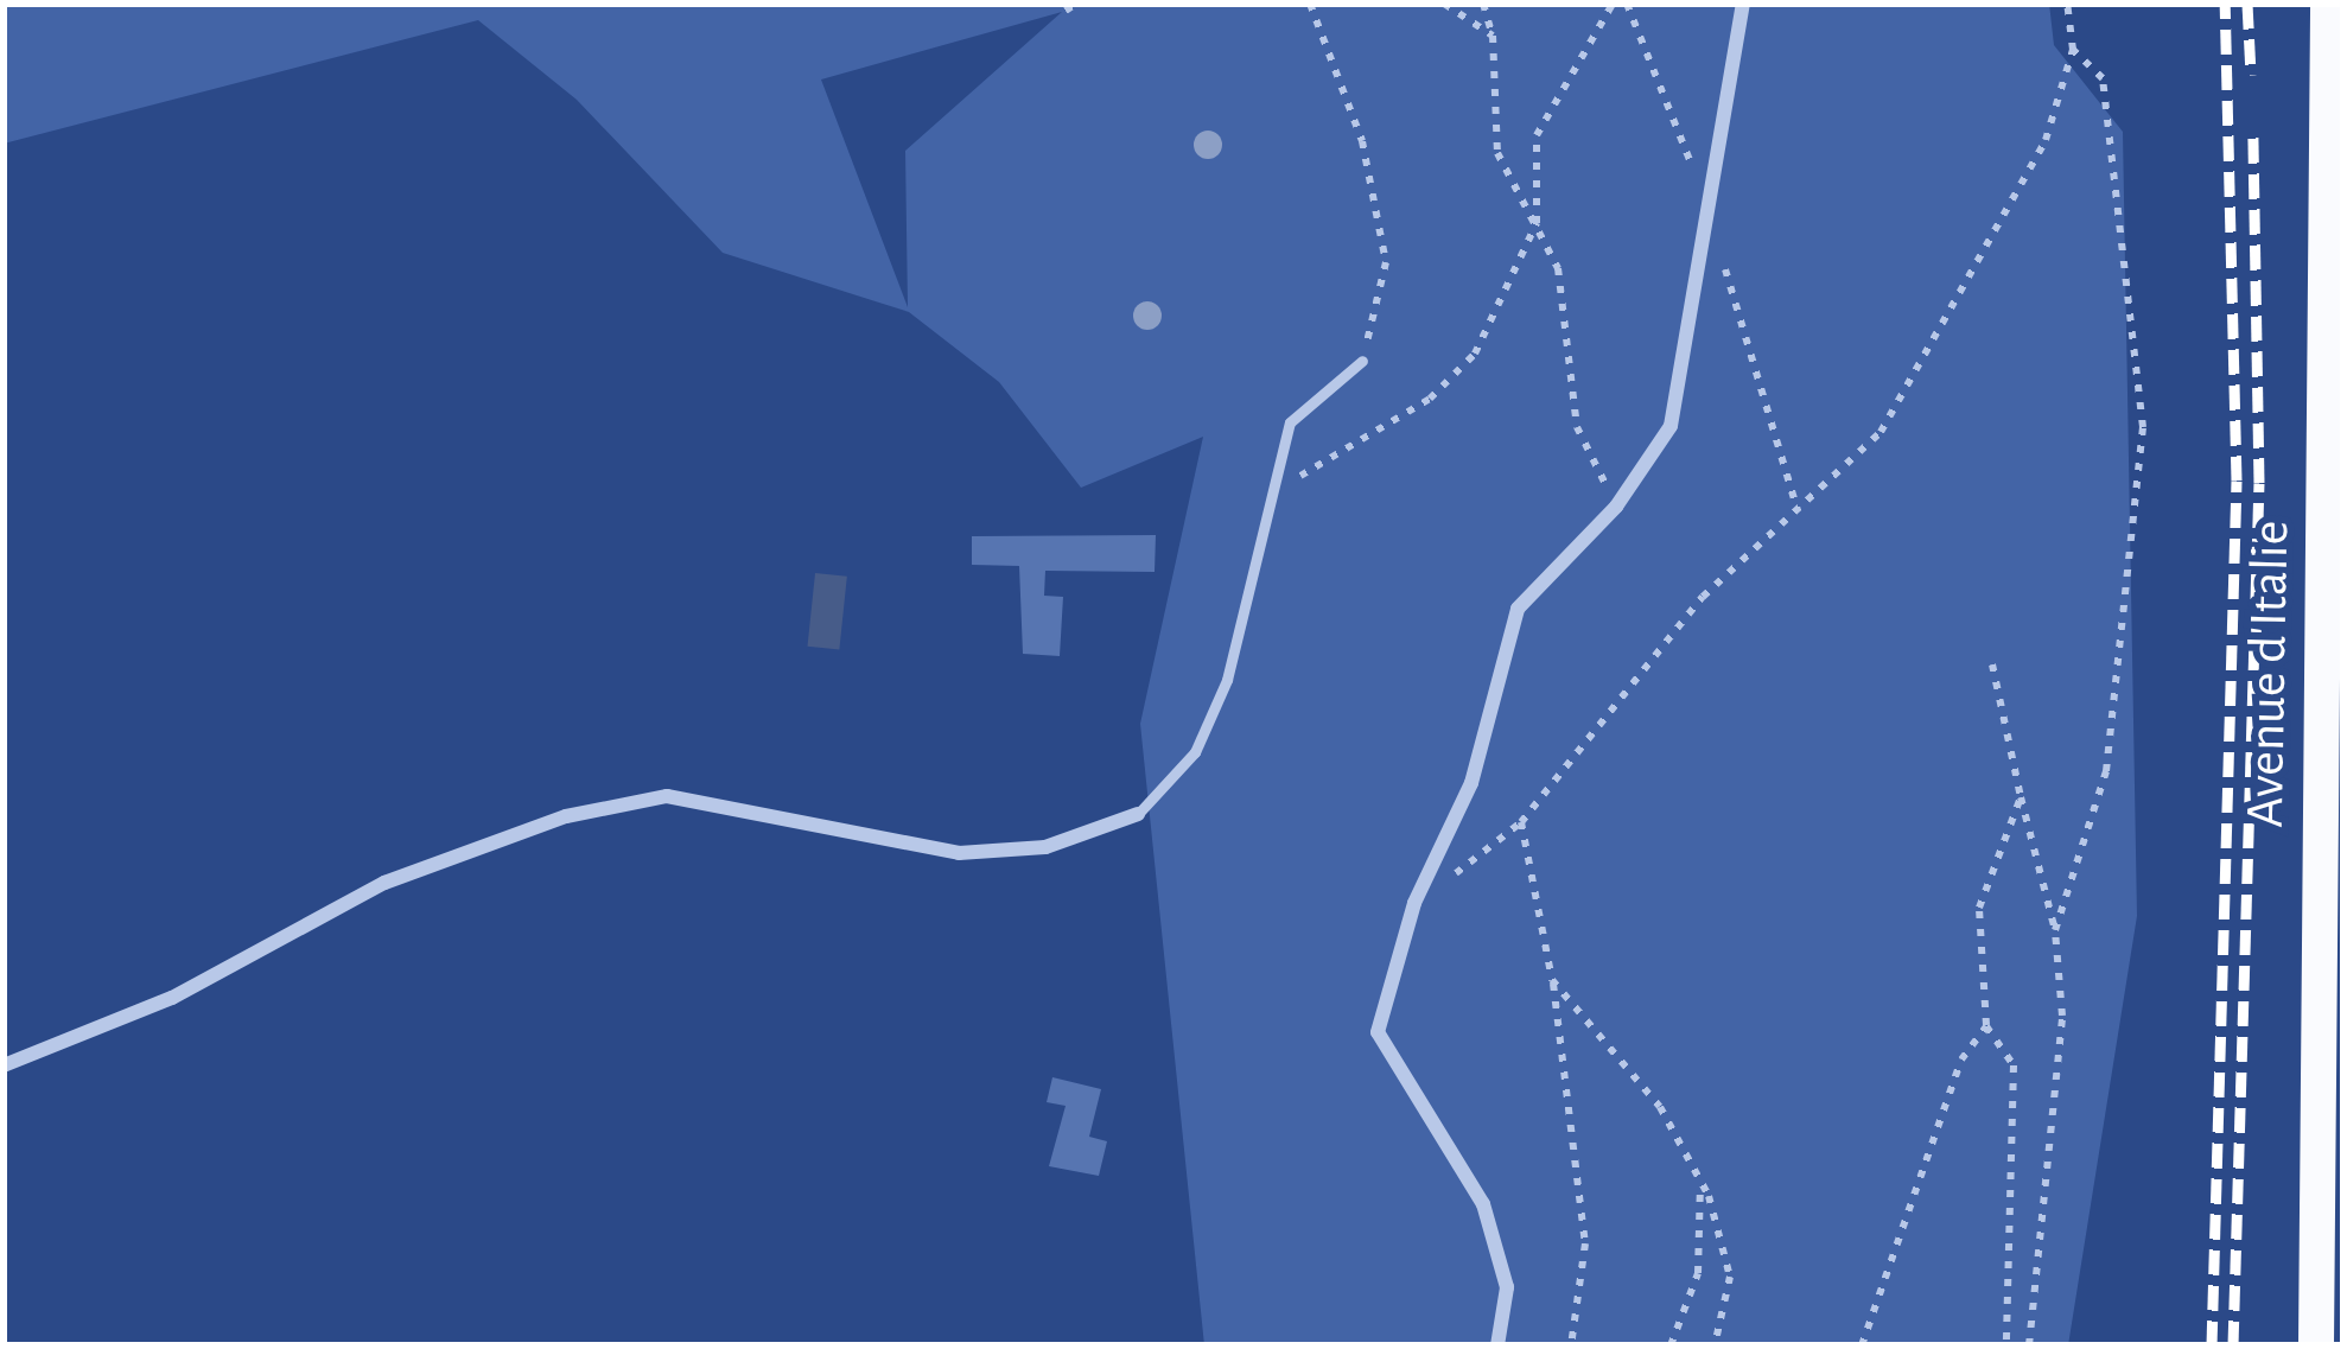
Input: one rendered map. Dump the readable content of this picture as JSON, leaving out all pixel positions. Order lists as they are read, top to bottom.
{
  "streets": {
    "main road": ["Avenue d'Italie"]
  }
}
